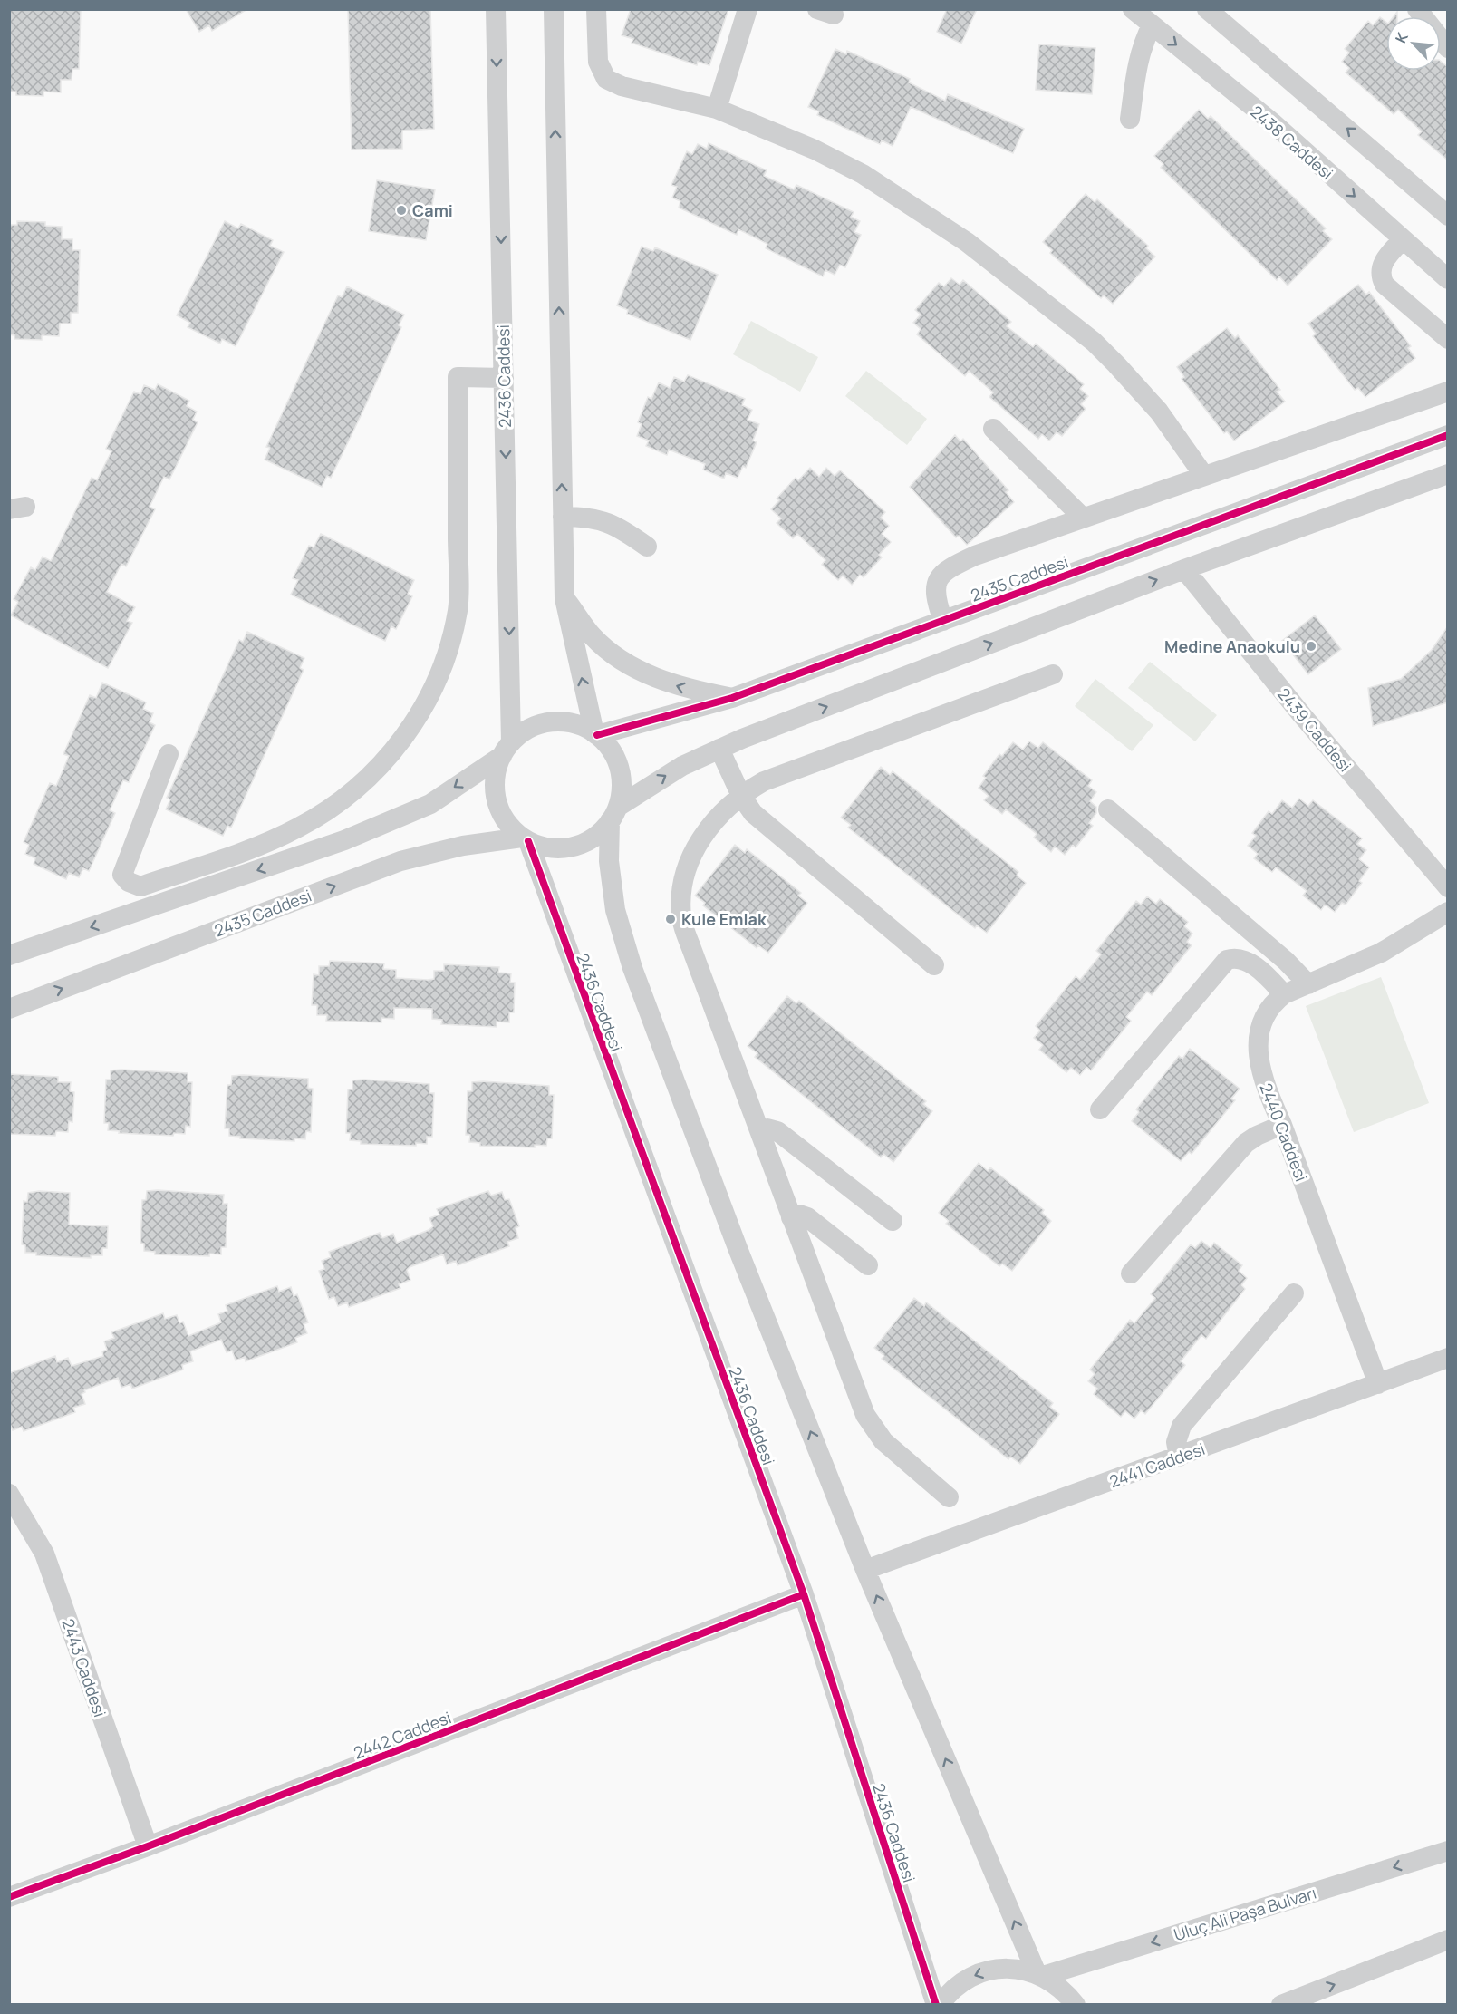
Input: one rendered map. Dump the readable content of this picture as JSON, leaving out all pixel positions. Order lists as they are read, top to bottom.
{
  "streets": {
    "street": [
      "2438 Caddesi",
      "2436 Caddesi",
      "2435 Caddesi",
      "2439 Caddesi",
      "2440 Caddesi",
      "2441 Caddesi",
      "2443 Caddesi",
      "2442 Caddesi",
      "Uluç Ali Paşa Bulvarı"
    ]
  },
  "crossings": [
    ["2436 Caddesi", "2435 Caddesi"],
    ["2436 Caddesi", "2442 Caddesi"],
    ["2436 Caddesi", "Uluç Ali Paşa Bulvarı"],
    ["2435 Caddesi", "2439 Caddesi"],
    ["2440 Caddesi", "2441 Caddesi"],
    ["2443 Caddesi", "2442 Caddesi"]
  ],
  "places": ["Cami", "Medine Anaokulu", "Kule Emlak"],
  "north": "top left"
}
